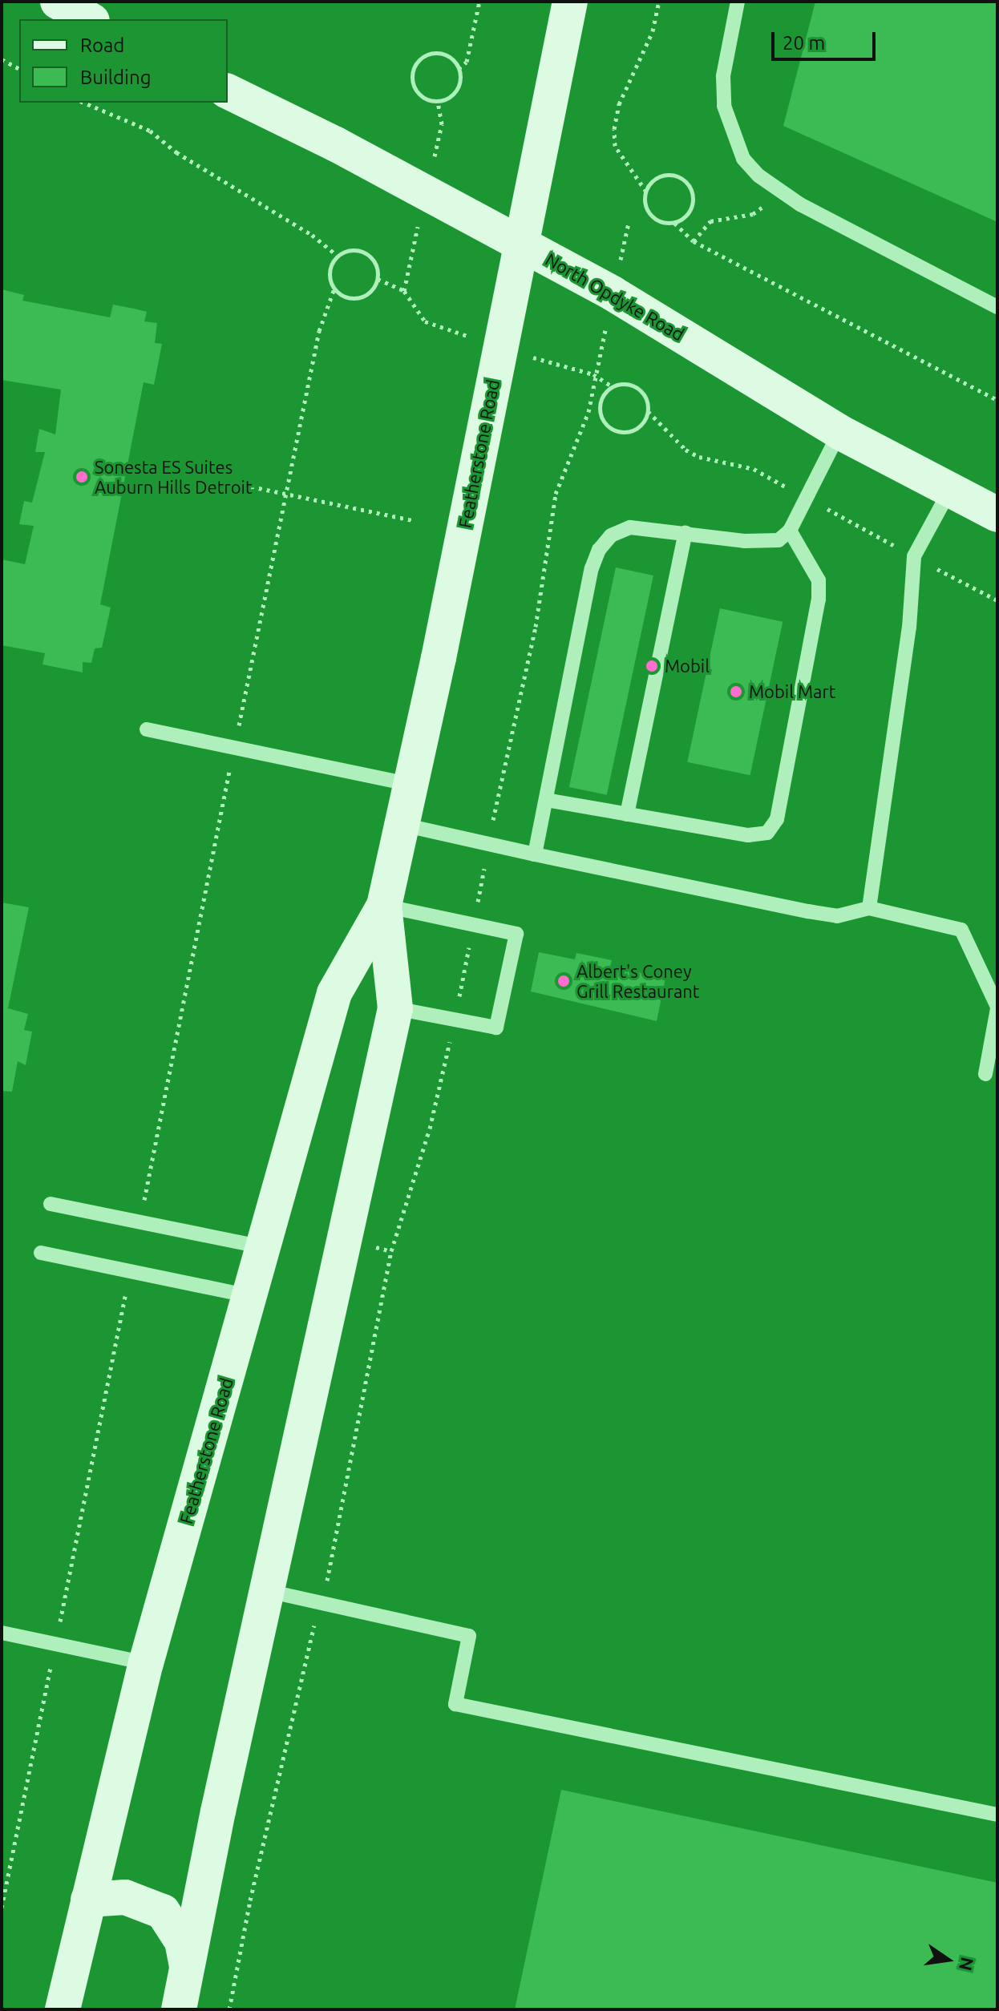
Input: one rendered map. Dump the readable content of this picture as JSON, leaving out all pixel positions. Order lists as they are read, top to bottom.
{
  "streets": {
    "main road": ["North Opdyke Road", "Featherstone Road"]
  },
  "crossings": [
    ["North Opdyke Road", "Featherstone Road"]
  ],
  "places": [
    "Sonesta ES Suites Auburn Hills Detroit",
    "Mobil",
    "Mobil Mart",
    "Albert's Coney Grill Restaurant"
  ],
  "legend": ["Road", "Building"],
  "scale_bar": "20 m",
  "north": "right"
}
